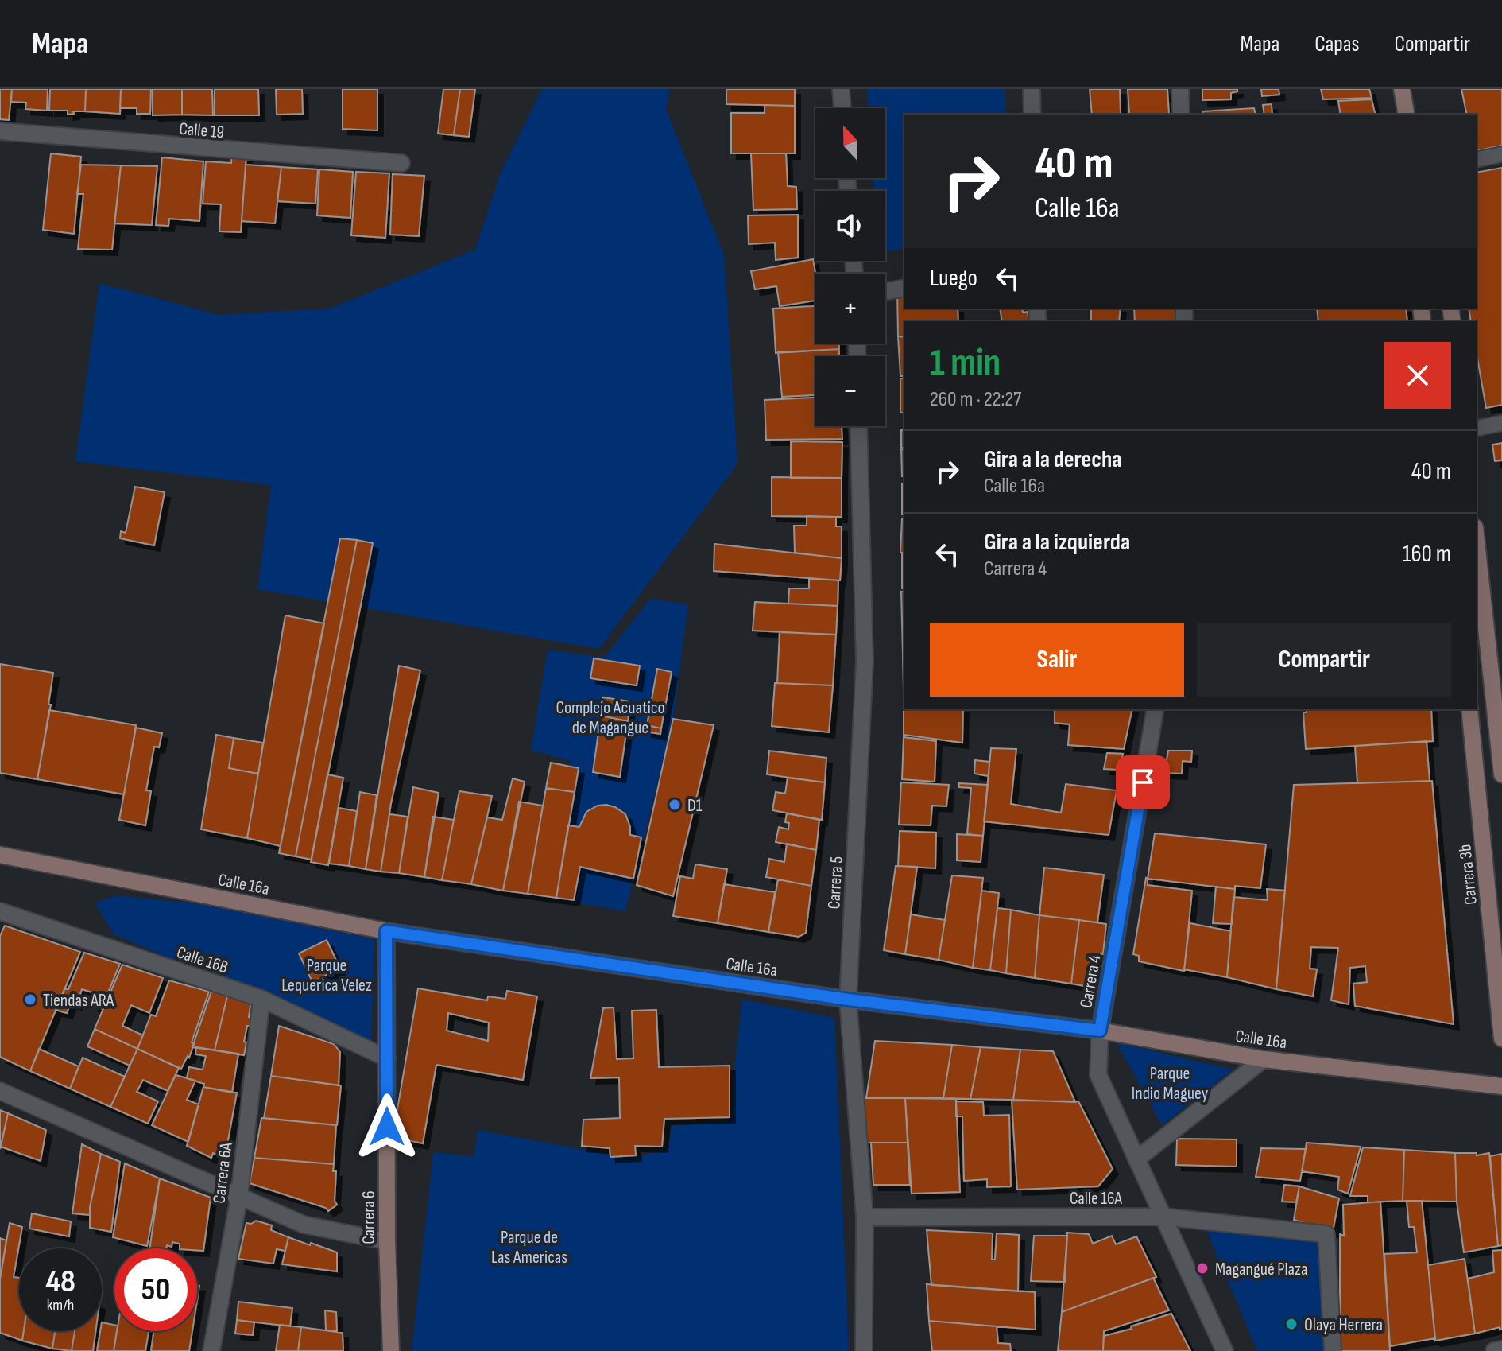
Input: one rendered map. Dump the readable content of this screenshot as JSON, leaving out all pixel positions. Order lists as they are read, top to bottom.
{
  "streets": {
    "main road": ["Carrera 3b", "Calle 16a", "Carrera 6"],
    "street": [
      "Calle 19",
      "Carrera 5",
      "Calle 16B",
      "Carrera 4",
      "Carrera 6A",
      "Calle 16A"
    ]
  },
  "crossings": [
    ["Carrera 5", "Calle 16a"],
    ["Carrera 5", "Calle 16A"],
    ["Calle 16a", "Carrera 4"],
    ["Calle 16a", "Carrera 6"],
    ["Calle 16B", "Carrera 6A"],
    ["Calle 16B", "Carrera 6"],
    ["Carrera 4", "Calle 16A"]
  ],
  "parks": [
    "Complejo Acuatico de Magangue",
    "Parque Lequerica Velez",
    "Parque Indio Maguey",
    "Parque de Las Americas"
  ],
  "places": [
    "D1",
    "Tiendas ARA",
    "Magangué Plaza",
    "Olaya Herrera"
  ],
  "north": "top",
  "page": {
    "header": "Mapa",
    "nav": ["Mapa", "Capas", "Compartir"],
    "map_buttons": ["+", "−"],
    "turn": ["40 m", "Calle 16a"],
    "then": "Luego",
    "heading": ["1 min", "260 m · 22:27"],
    "list": [
      {
        "name": "Gira a la derecha",
        "note": "Calle 16a",
        "value": "40 m"
      },
      {
        "name": "Gira a la izquierda",
        "note": "Carrera 4",
        "value": "160 m"
      }
    ],
    "buttons": ["Salir", "Compartir"],
    "speed": "48 km/h",
    "limit": "50"
  }
}
